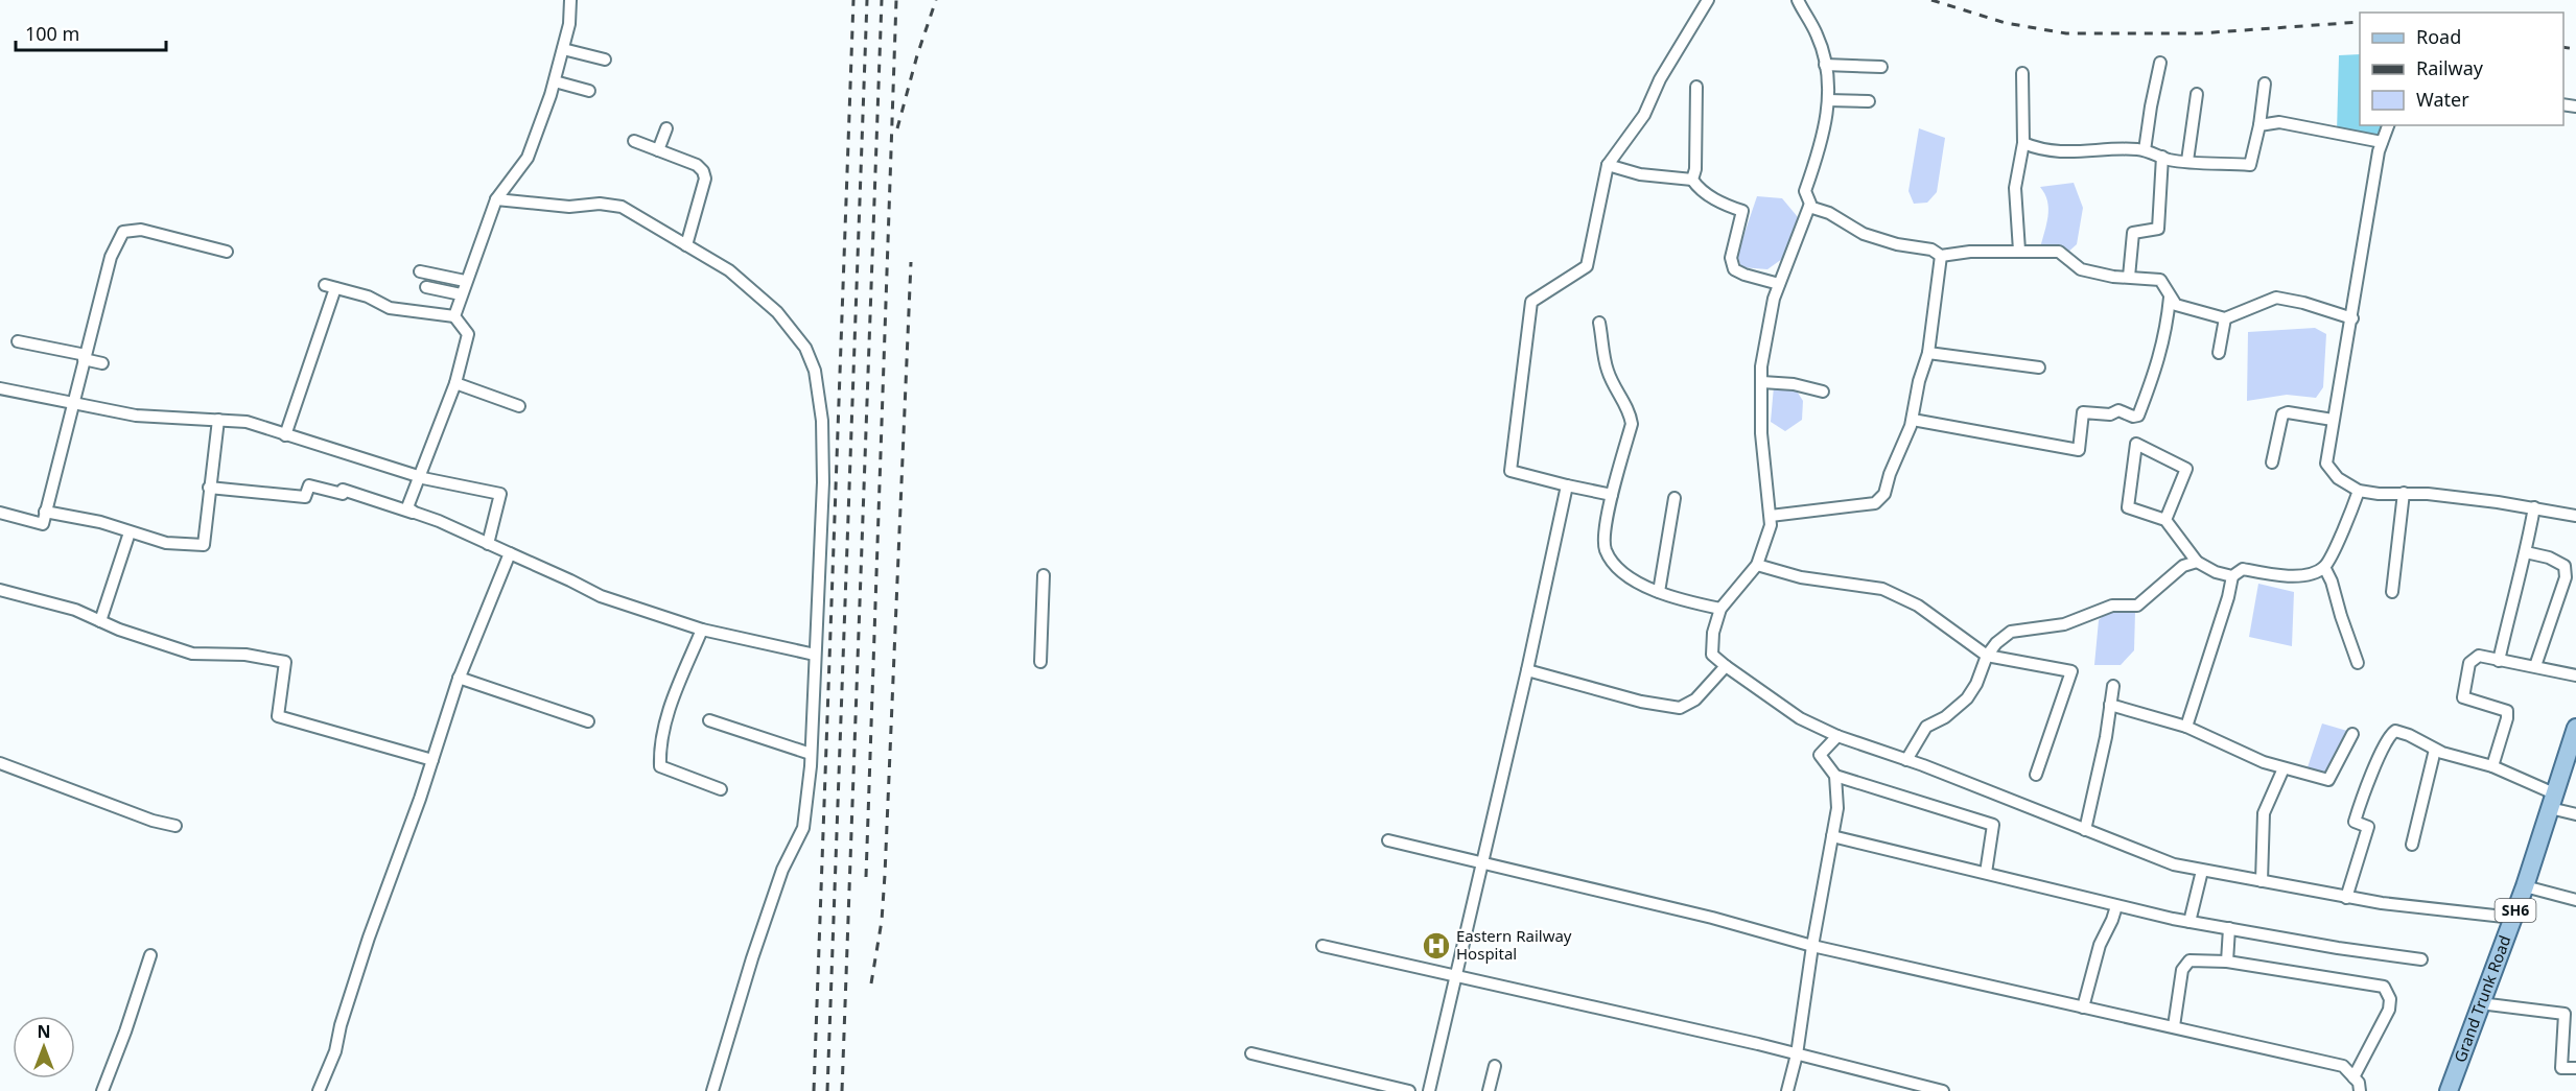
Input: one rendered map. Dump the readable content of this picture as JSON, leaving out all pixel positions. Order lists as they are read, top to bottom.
{
  "streets": {
    "main road": ["SH6", "Grand Trunk Road"]
  },
  "places": {
    "hospital": ["Eastern Railway Hospital"]
  },
  "legend": ["Road", "Railway", "Water"],
  "scale_bar": "100 m",
  "north": "top"
}
